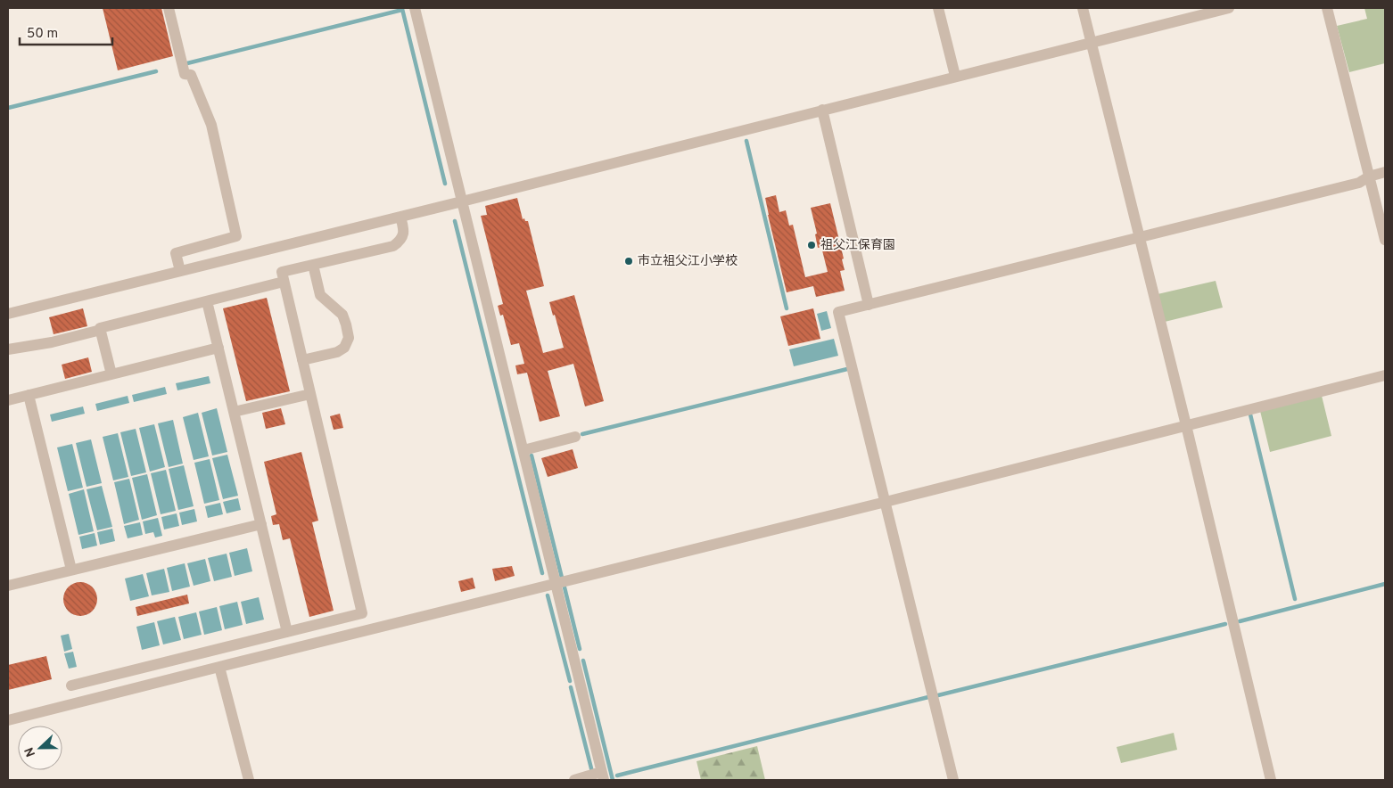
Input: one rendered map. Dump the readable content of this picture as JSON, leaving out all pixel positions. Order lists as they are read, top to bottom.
{
  "places": ["祖父江保育園", "市立祖父江小学校"],
  "scale_bar": "50 m",
  "north": "left"
}
